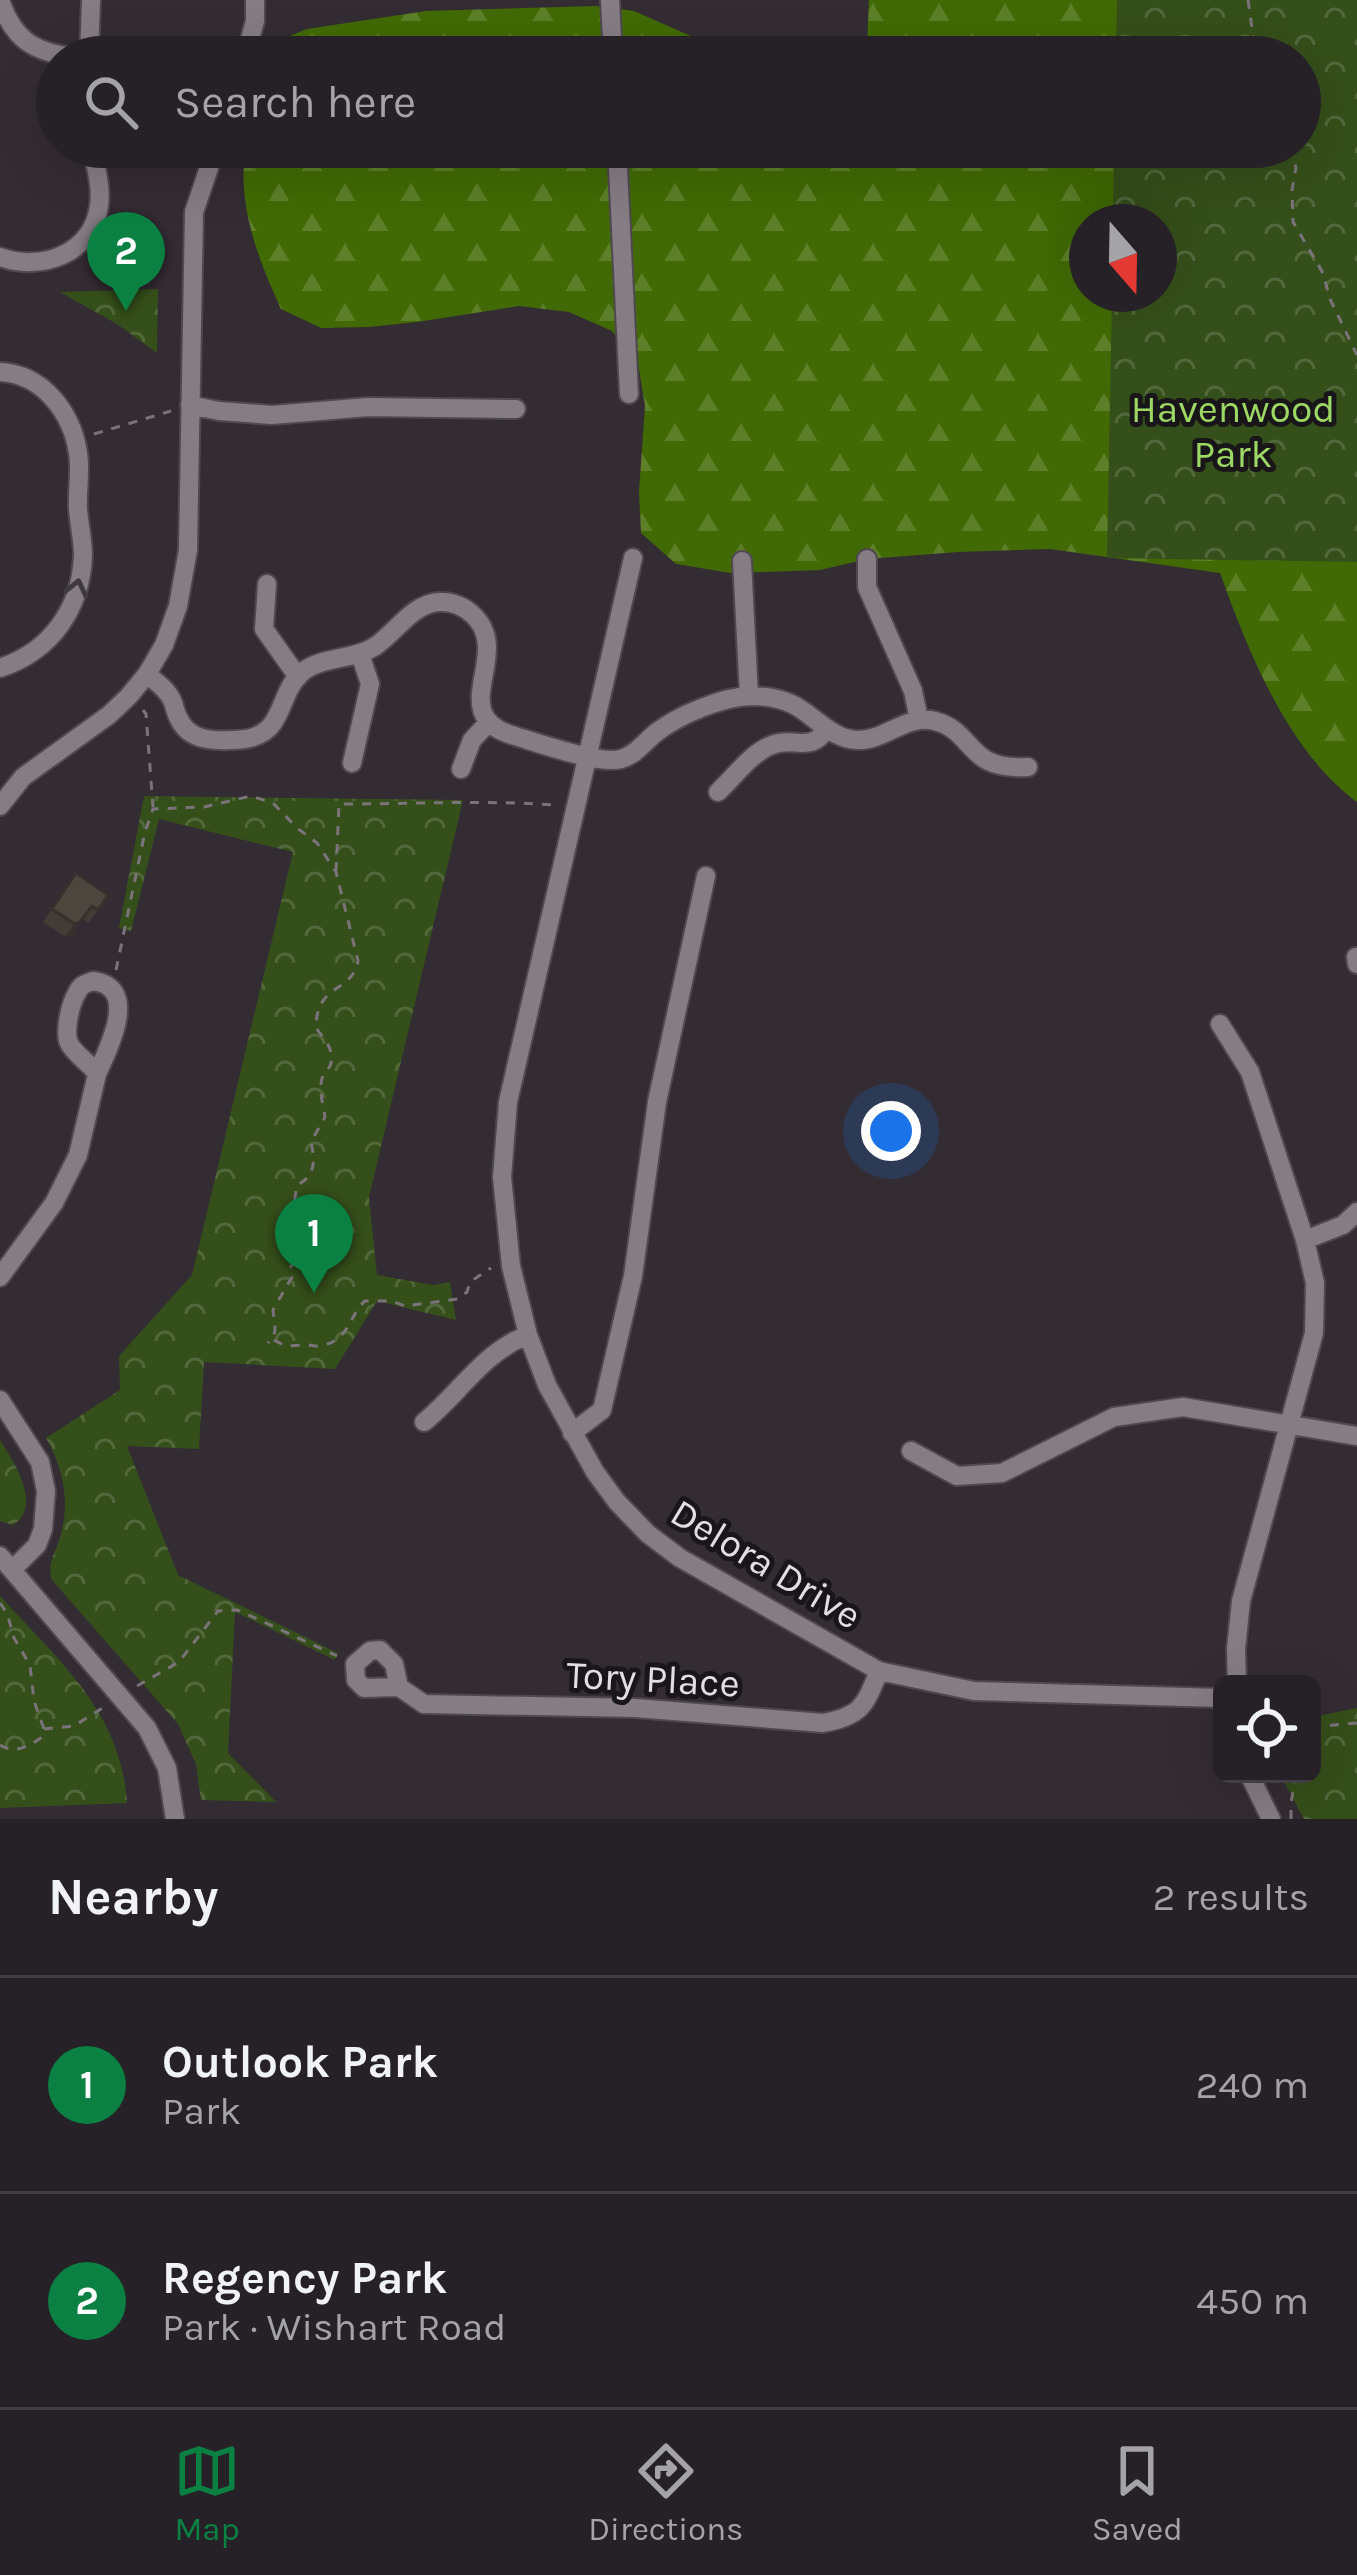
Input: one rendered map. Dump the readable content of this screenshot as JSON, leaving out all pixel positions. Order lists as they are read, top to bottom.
{
  "streets": {
    "street": ["Delora Drive", "Tory Place"]
  },
  "crossings": [
    ["Delora Drive", "Tory Place"]
  ],
  "parks": ["Havenwood Park"],
  "north": "bottom",
  "page": {
    "search": "Search here",
    "pins": ["2", "1"],
    "heading": ["Nearby", "2 results"],
    "list": [
      {
        "mark": "1",
        "name": "Outlook Park",
        "note": "Park",
        "value": "240 m"
      },
      {
        "mark": "2",
        "name": "Regency Park",
        "note": "Park · Wishart Road",
        "value": "450 m"
      }
    ],
    "nav": ["Map", "Directions", "Saved"]
  }
}
